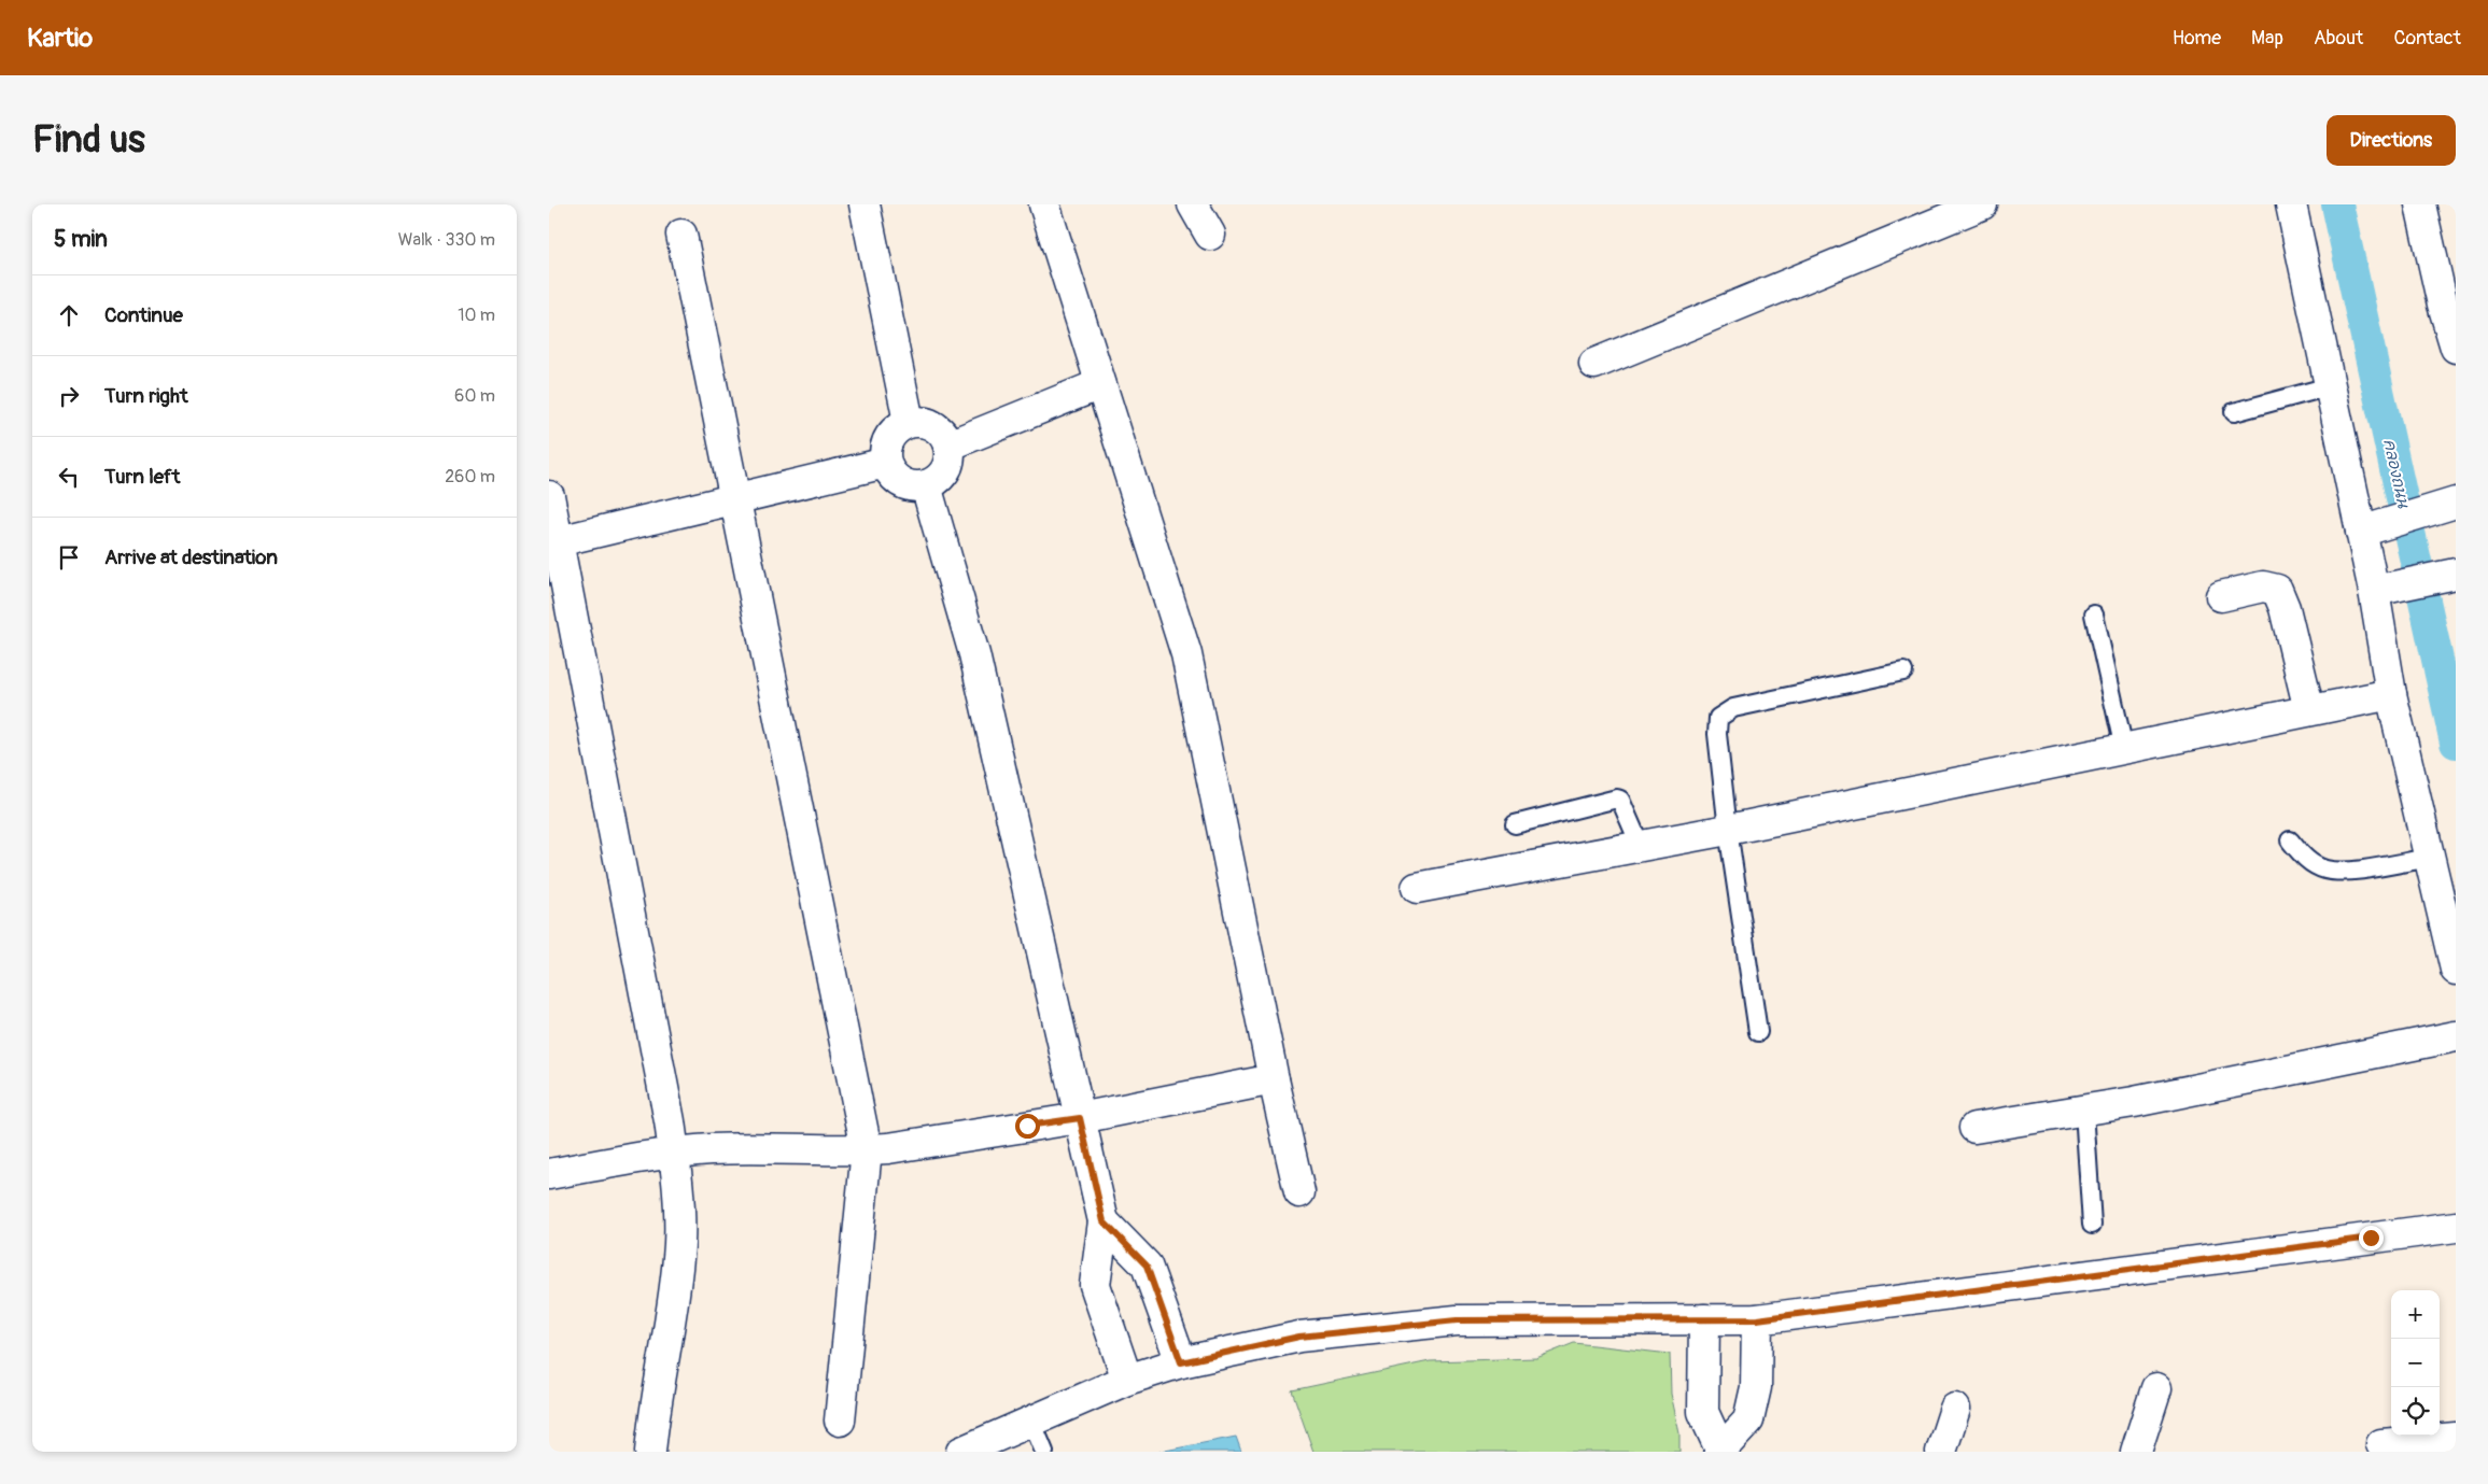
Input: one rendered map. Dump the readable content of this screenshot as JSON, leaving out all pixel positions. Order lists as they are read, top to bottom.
{
  "water": ["คลองถนน"],
  "page": {
    "header": "Kartio",
    "nav": [
      "Home",
      "Map",
      "About",
      "Contact"
    ],
    "buttons": "Directions",
    "title": "Find us",
    "heading": ["5 min", "Walk · 330 m"],
    "list": [
      ["Continue", "10 m"],
      ["Turn right", "60 m"],
      ["Turn left", "260 m"],
      "Arrive at destination"
    ],
    "map_buttons": ["+", "−"]
  }
}
